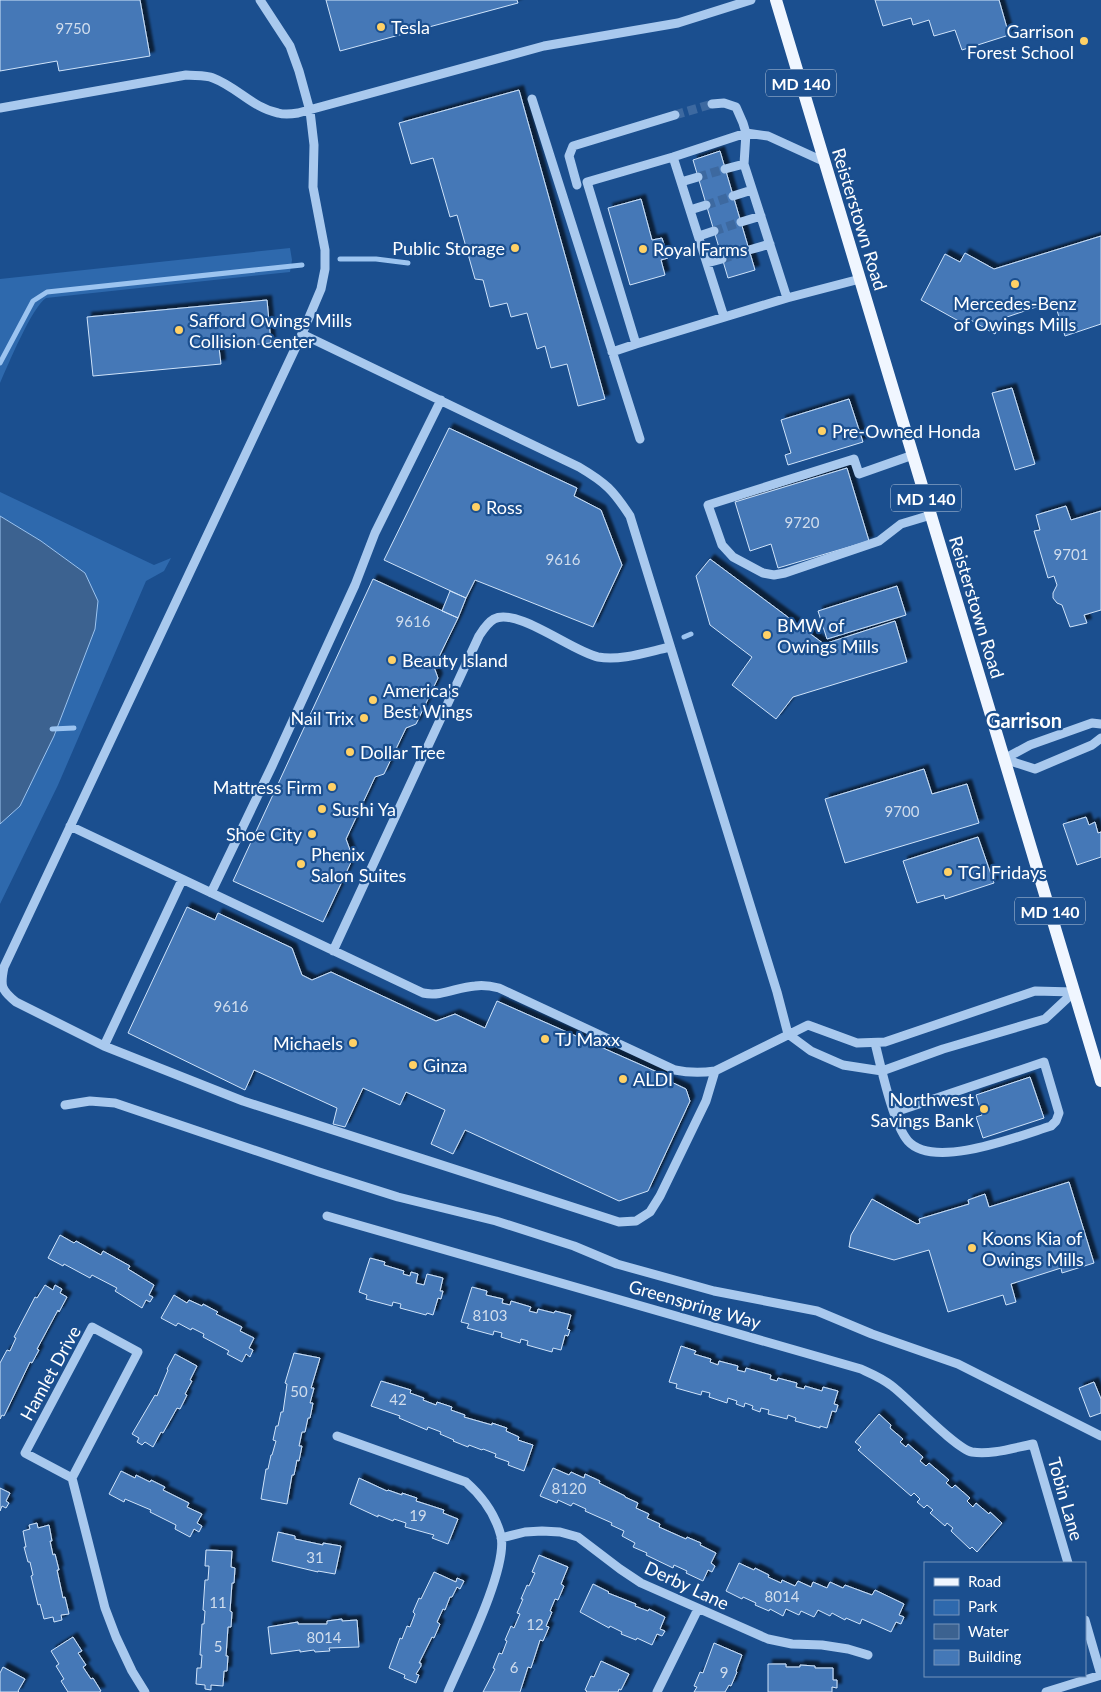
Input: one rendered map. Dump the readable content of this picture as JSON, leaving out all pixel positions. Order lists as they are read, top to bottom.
{
  "streets": {
    "main road": ["MD 140", "Reisterstown Road"],
    "street": [
      "Greenspring Way",
      "Hamlet Drive",
      "Tobin Lane",
      "Derby Lane"
    ]
  },
  "crossings": [
    ["Greenspring Way", "Tobin Lane"]
  ],
  "districts": ["Garrison"],
  "places": [
    "Tesla",
    "Garrison Forest School",
    "Public Storage",
    "Royal Farms",
    "Mercedes-Benz of Owings Mills",
    "Safford Owings Mills Collision Center",
    "Pre-Owned Honda",
    "Ross",
    "BMW of Owings Mills",
    "Beauty Island",
    "America's Best Wings",
    "Nail Trix",
    "Dollar Tree",
    "Mattress Firm",
    "Sushi Ya",
    "Shoe City",
    "Phenix Salon Suites",
    "TGI Fridays",
    "TJ Maxx",
    "Michaels",
    "Ginza",
    "ALDI",
    "Northwest Savings Bank",
    "Koons Kia of Owings Mills"
  ],
  "house_numbers": [
    "9750",
    "9720",
    "9701",
    "9616",
    "9616",
    "9700",
    "9616",
    "8103",
    "50",
    "42",
    "8120",
    "19",
    "31",
    "8014",
    "11",
    "12",
    "8014",
    "5",
    "6",
    "9"
  ],
  "legend": [
    "Road",
    "Park",
    "Water",
    "Building"
  ]
}
